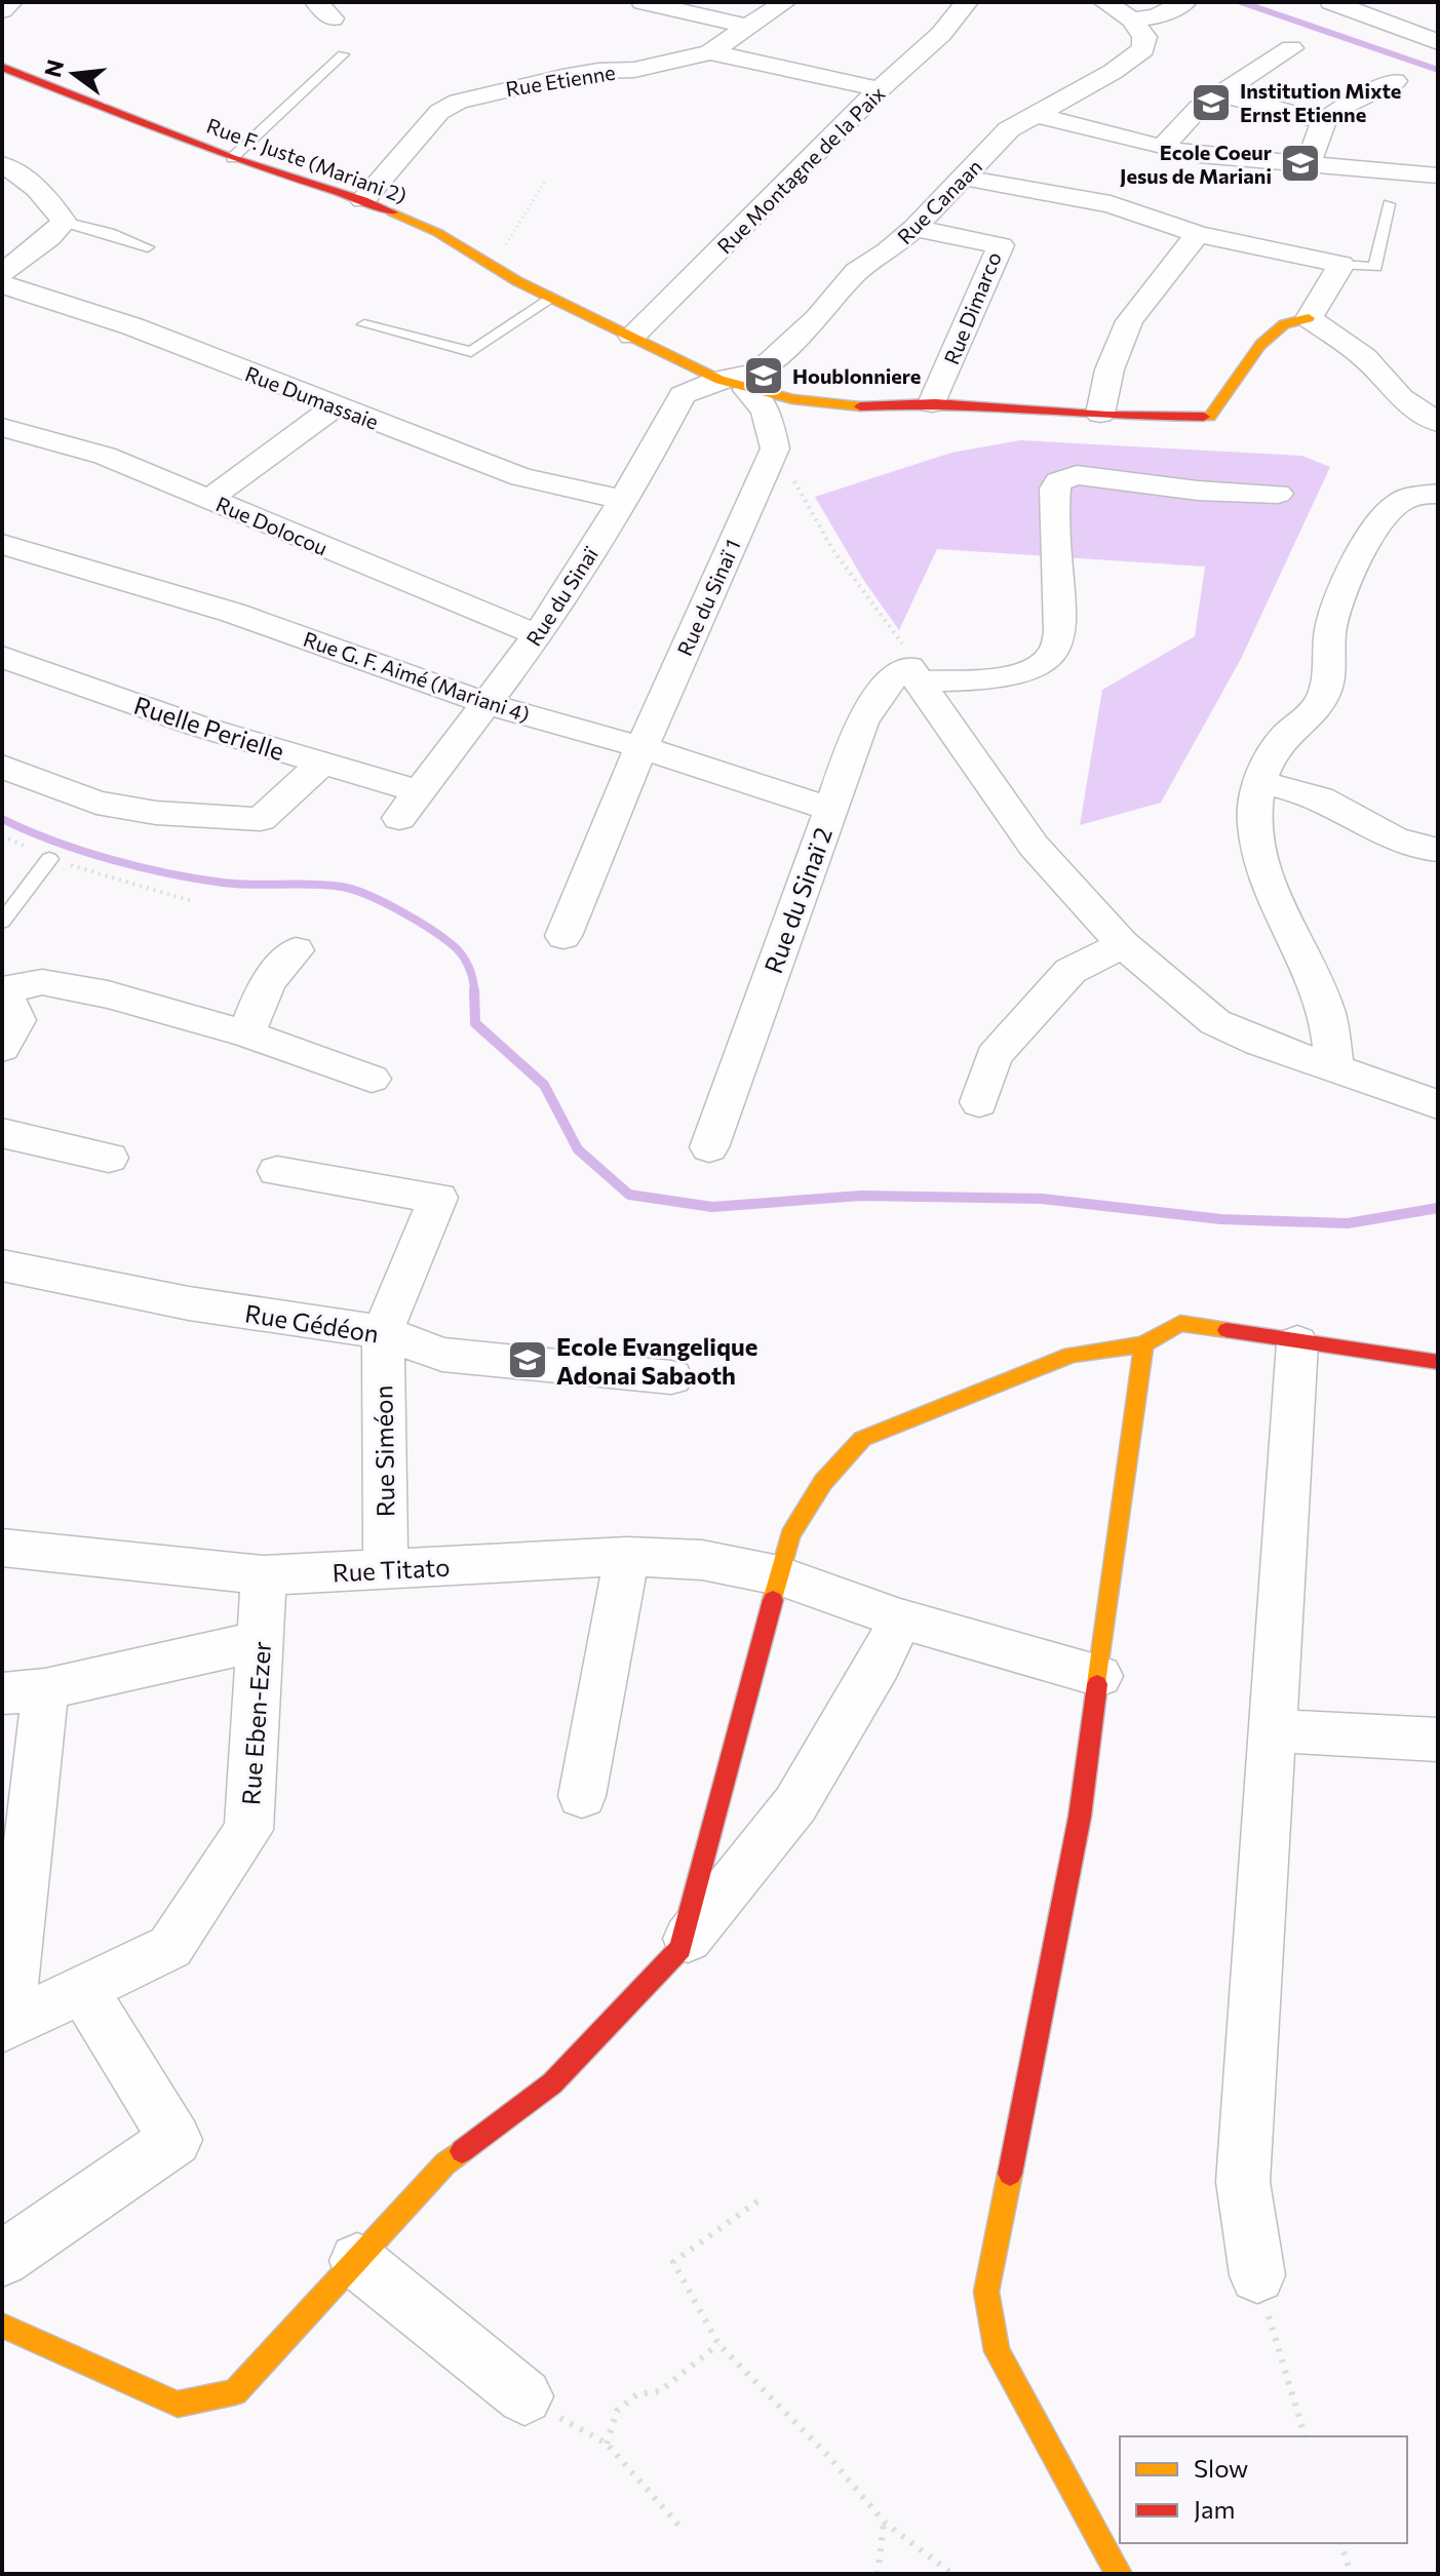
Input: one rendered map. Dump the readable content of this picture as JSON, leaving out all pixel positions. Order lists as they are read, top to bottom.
{
  "streets": {
    "street": [
      "Rue Etienne",
      "Rue F. Juste (Mariani 2)",
      "Rue Montagne de la Paix",
      "Rue Canaan",
      "Rue Dimarco",
      "Rue Dumassaie",
      "Rue Dolocou",
      "Rue du Sinaï",
      "Rue du Sinaï 1",
      "Rue G. F. Aimé (Mariani 4)",
      "Ruelle Perielle",
      "Rue du Sinaï 2",
      "Rue Gédéon",
      "Rue Siméon",
      "Rue Titato",
      "Rue Eben-Ezer"
    ]
  },
  "crossings": [
    ["Rue Etienne", "Rue F. Juste (Mariani 2)"],
    ["Rue F. Juste (Mariani 2)", "Rue Montagne de la Paix"],
    ["Rue F. Juste (Mariani 2)", "Rue Canaan"],
    ["Rue F. Juste (Mariani 2)", "Rue Dimarco"],
    ["Rue F. Juste (Mariani 2)", "Rue du Sinaï"],
    ["Rue Canaan", "Rue Dimarco"],
    ["Rue Canaan", "Rue du Sinaï"],
    ["Rue Dumassaie", "Rue du Sinaï"],
    ["Rue Dolocou", "Rue du Sinaï"],
    ["Rue du Sinaï", "Rue G. F. Aimé (Mariani 4)"],
    ["Rue du Sinaï", "Ruelle Perielle"],
    ["Rue du Sinaï 1", "Rue G. F. Aimé (Mariani 4)"],
    ["Rue G. F. Aimé (Mariani 4)", "Rue du Sinaï 2"],
    ["Rue Gédéon", "Rue Siméon"],
    ["Rue Siméon", "Rue Titato"],
    ["Rue Titato", "Rue Eben-Ezer"]
  ],
  "places": {
    "school or university": [
      "Institution Mixte Ernst Etienne",
      "Ecole Coeur Jesus de Mariani",
      "Houblonniere",
      "Ecole Evangelique Adonai Sabaoth"
    ]
  },
  "legend": ["Slow", "Jam"],
  "north": "left"
}
